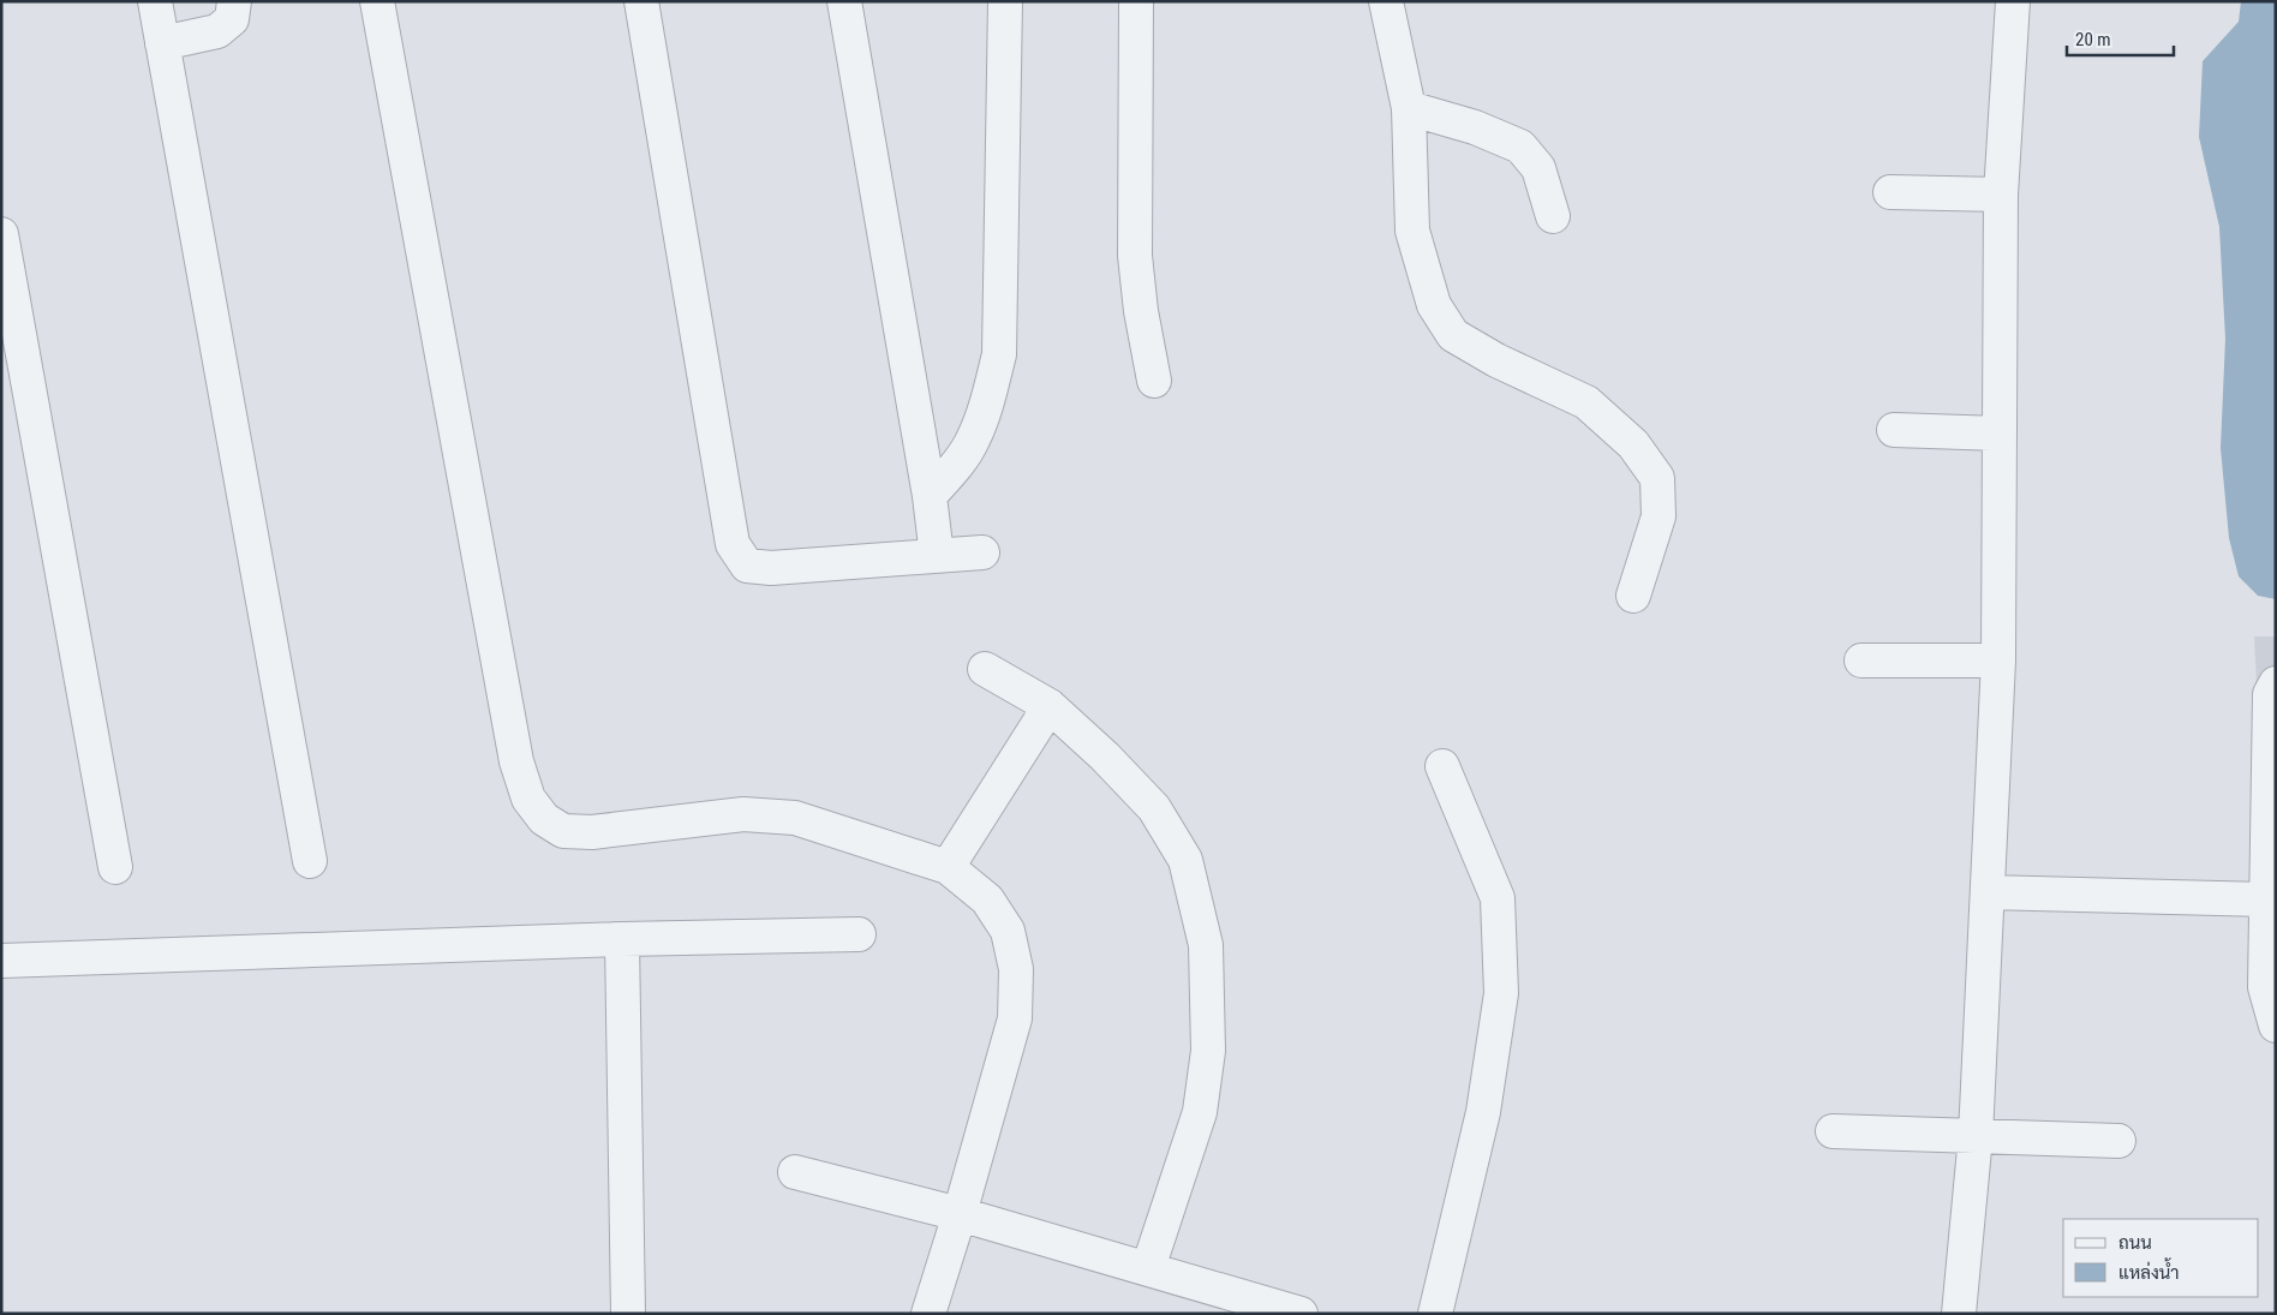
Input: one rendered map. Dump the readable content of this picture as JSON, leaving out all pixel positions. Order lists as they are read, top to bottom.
{
  "legend": ["ถนน", "แหล่งน้ำ"],
  "scale_bar": "20 m"
}
